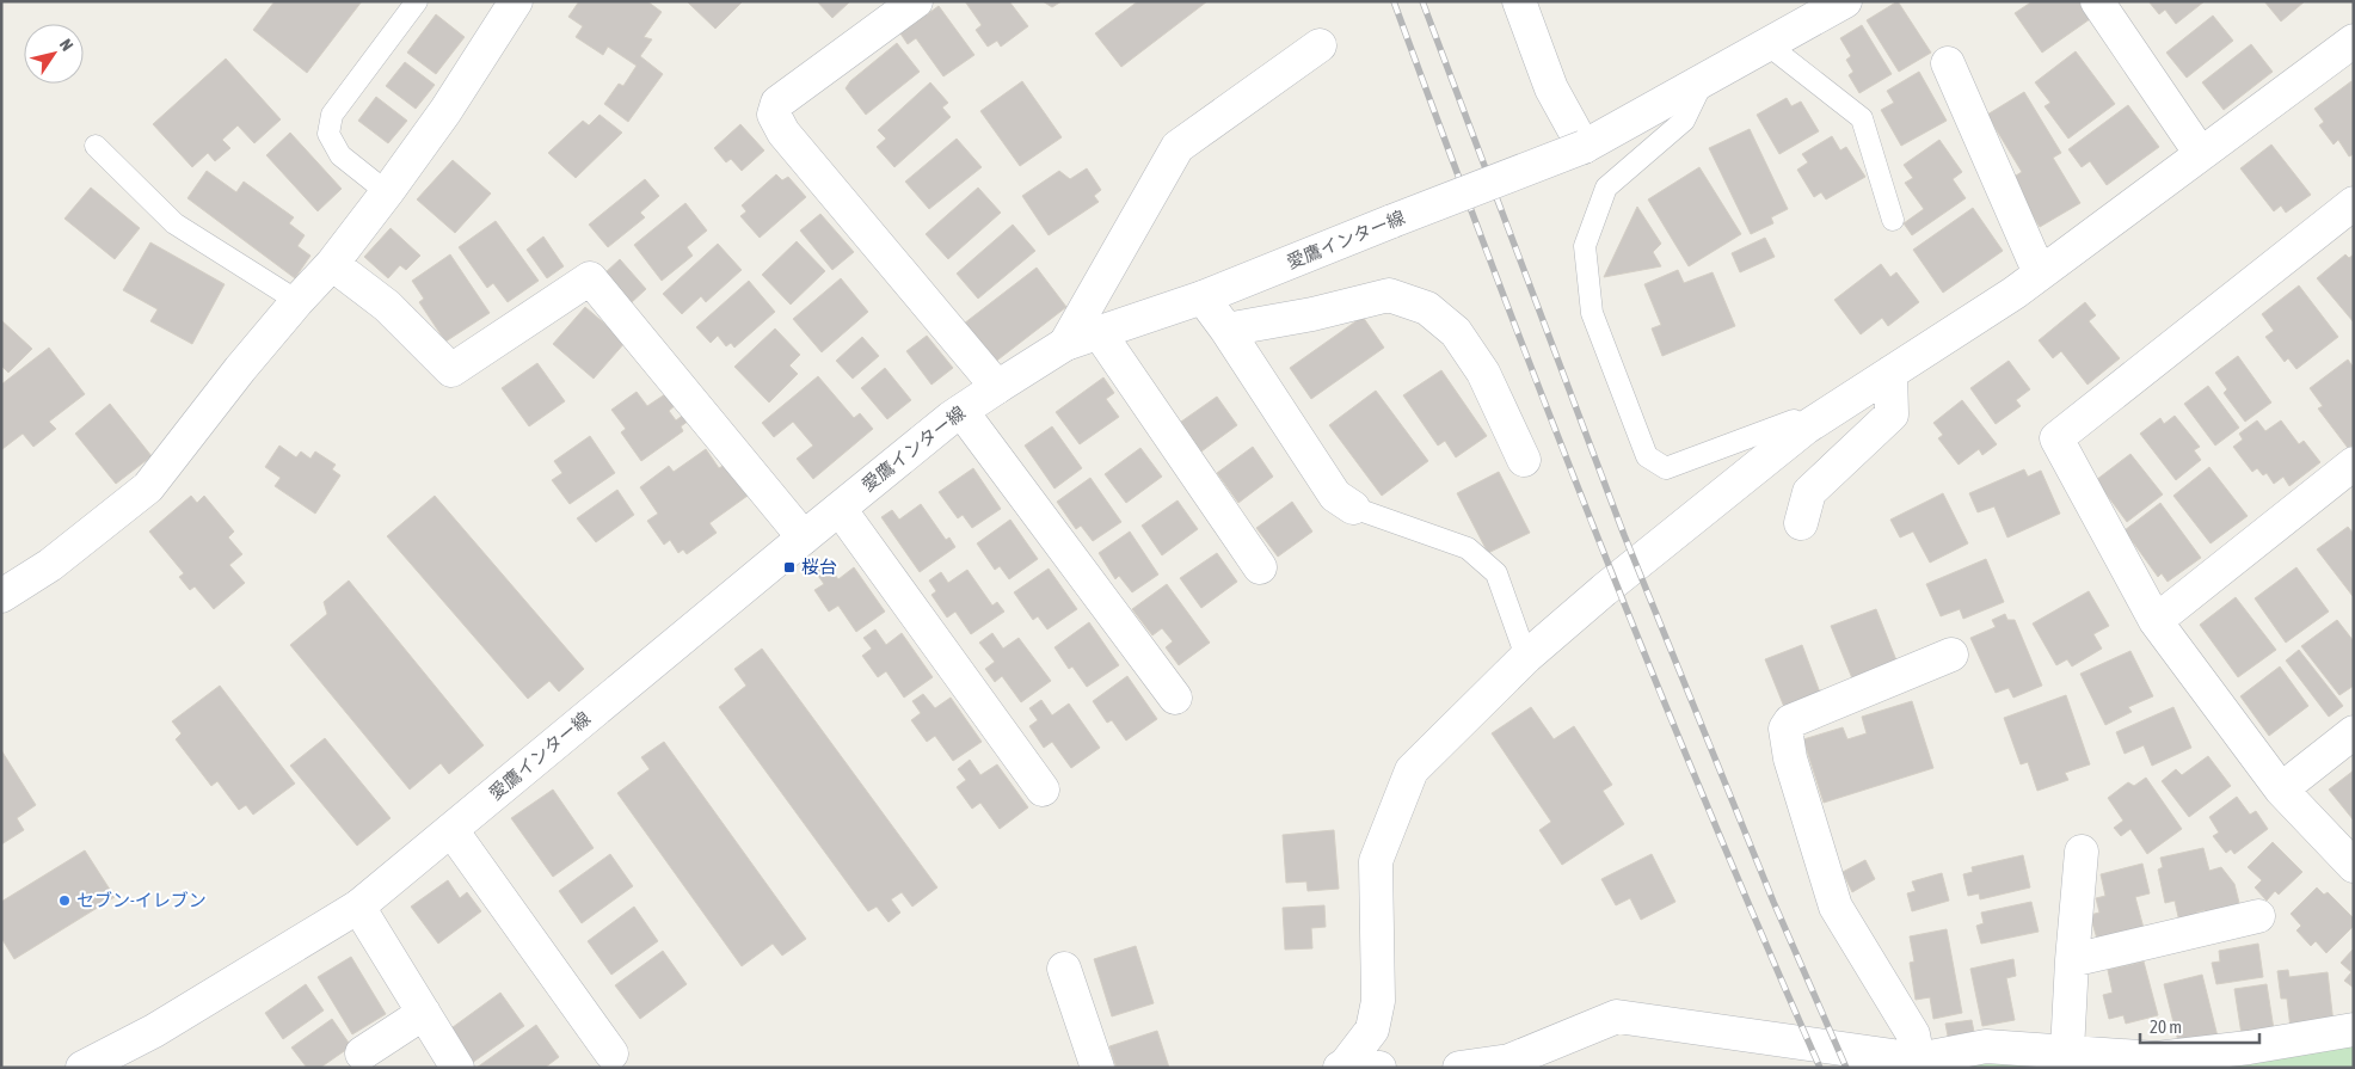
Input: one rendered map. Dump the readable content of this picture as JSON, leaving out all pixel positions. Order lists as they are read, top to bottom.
{
  "streets": {
    "street": ["愛鷹インター線"]
  },
  "places": {
    "transit": ["桜台"],
    "other": ["セブン-イレブン"]
  },
  "scale_bar": "20 m",
  "north": "top right"
}
